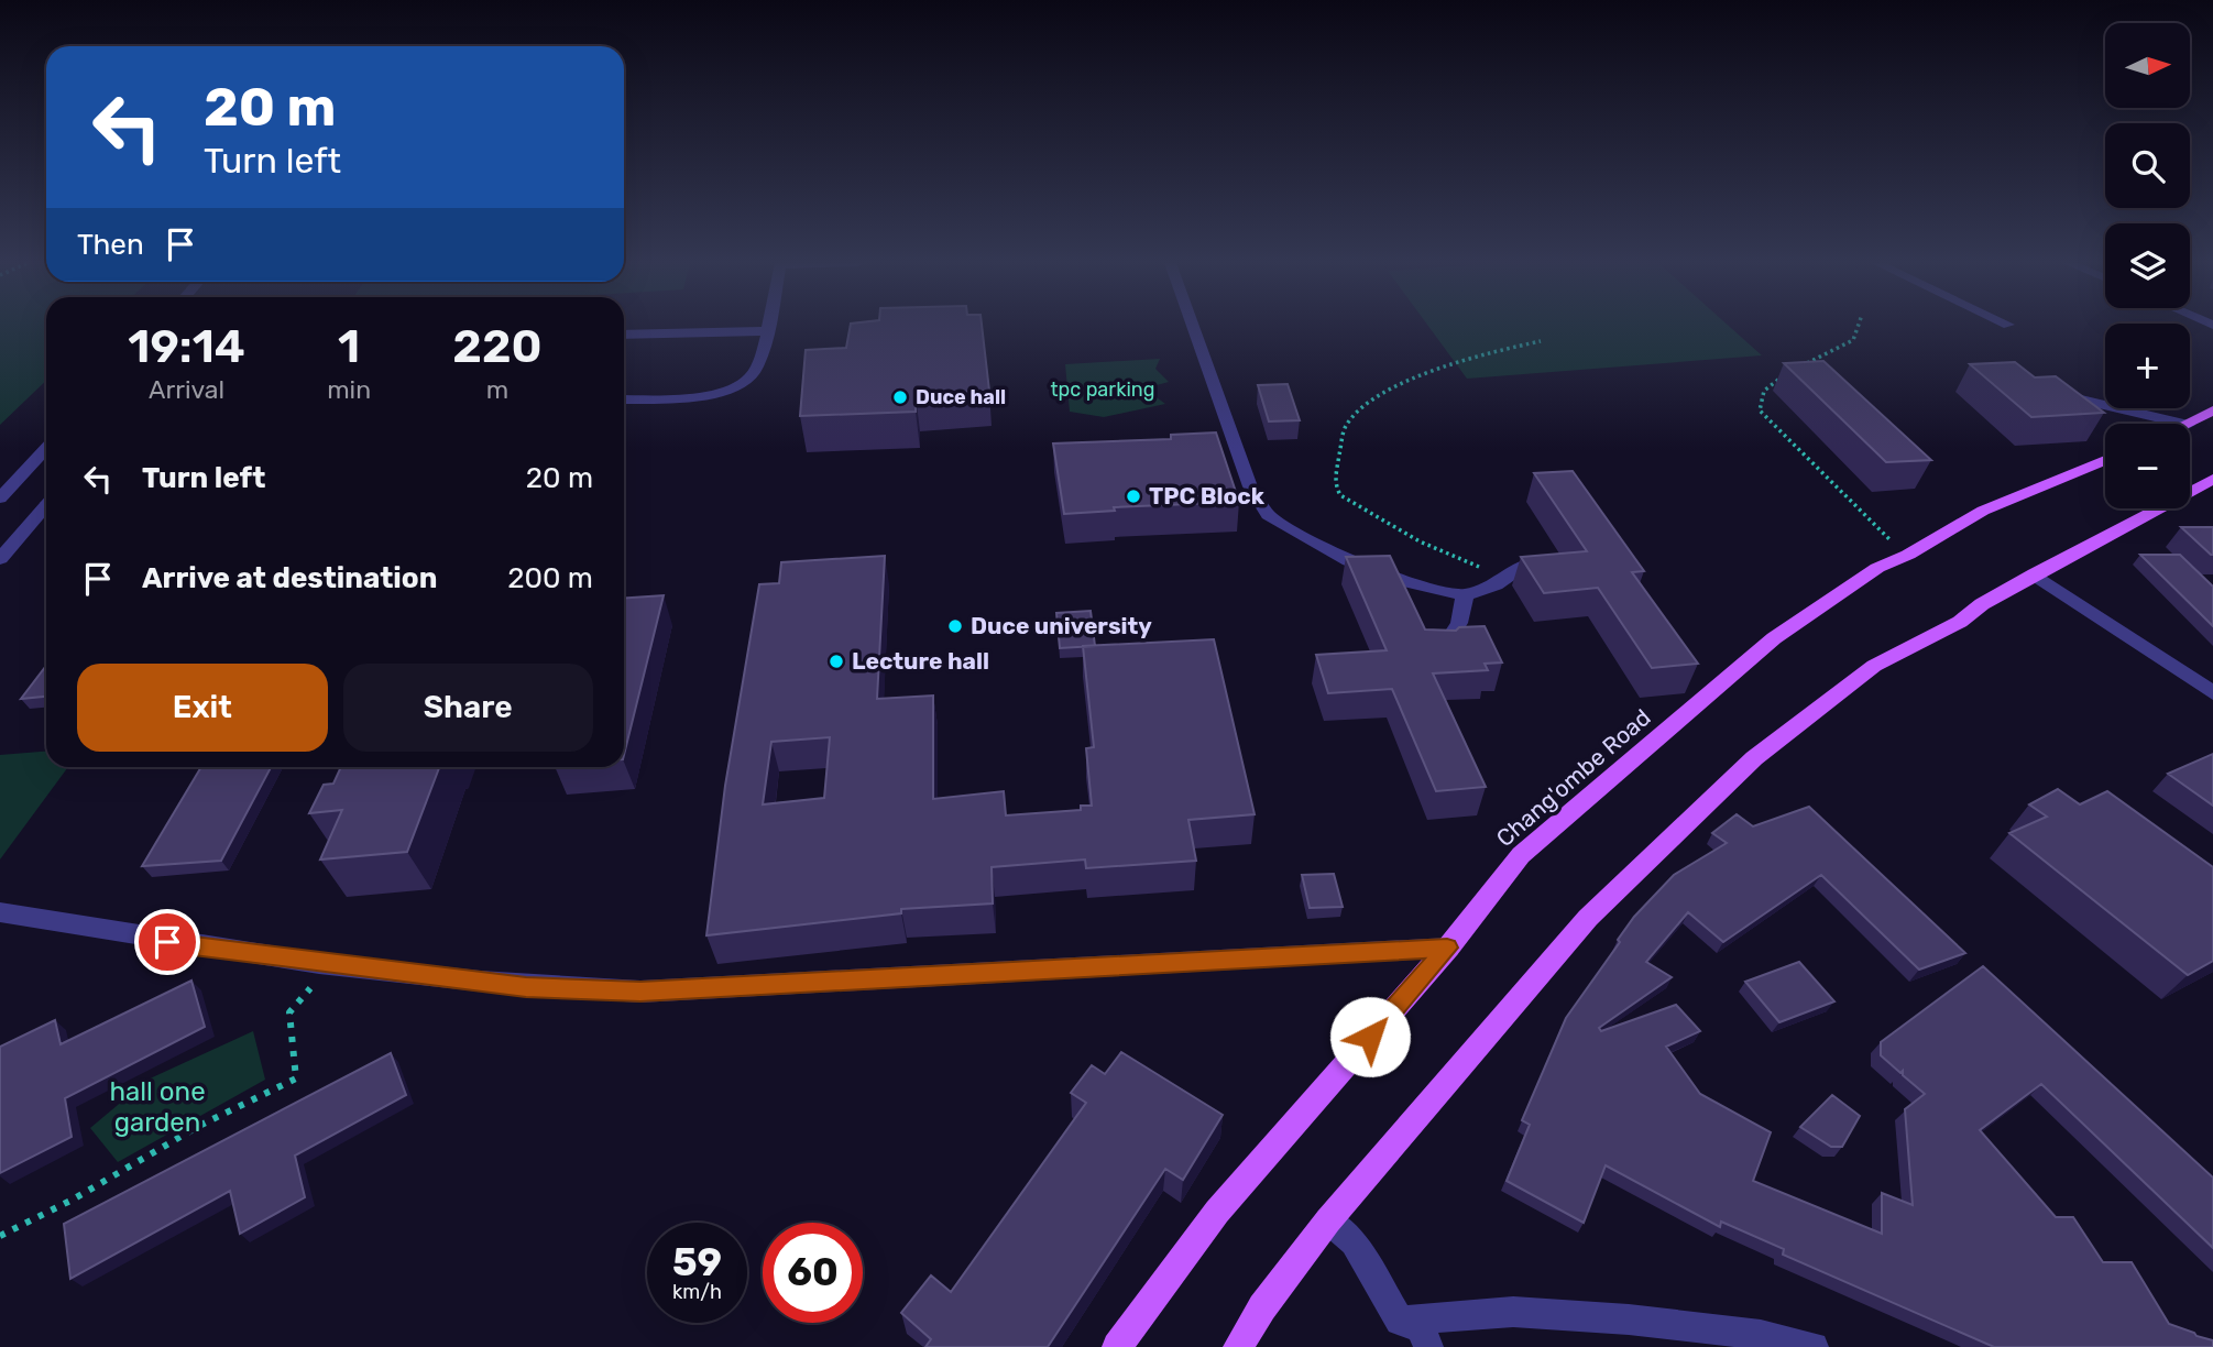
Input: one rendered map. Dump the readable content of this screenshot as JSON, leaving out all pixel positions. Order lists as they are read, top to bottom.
{
  "streets": {
    "main road": ["Chang'ombe Road"]
  },
  "parks": ["tpc parking", "hall one garden"],
  "places": [
    "Duce hall",
    "TPC Block",
    "Duce university",
    "Lecture hall"
  ],
  "north": "right",
  "page": {
    "map_buttons": ["+", "−"],
    "turn": ["20 m", "Turn left"],
    "then": "Then",
    "eta": [
      "19:14",
      "Arrival",
      "1",
      "min",
      "220",
      "m"
    ],
    "list": [
      {
        "name": "Turn left",
        "value": "20 m"
      },
      {
        "name": "Arrive at destination",
        "value": "200 m"
      }
    ],
    "buttons": ["Exit", "Share"],
    "speed": "59 km/h",
    "limit": "60"
  }
}
